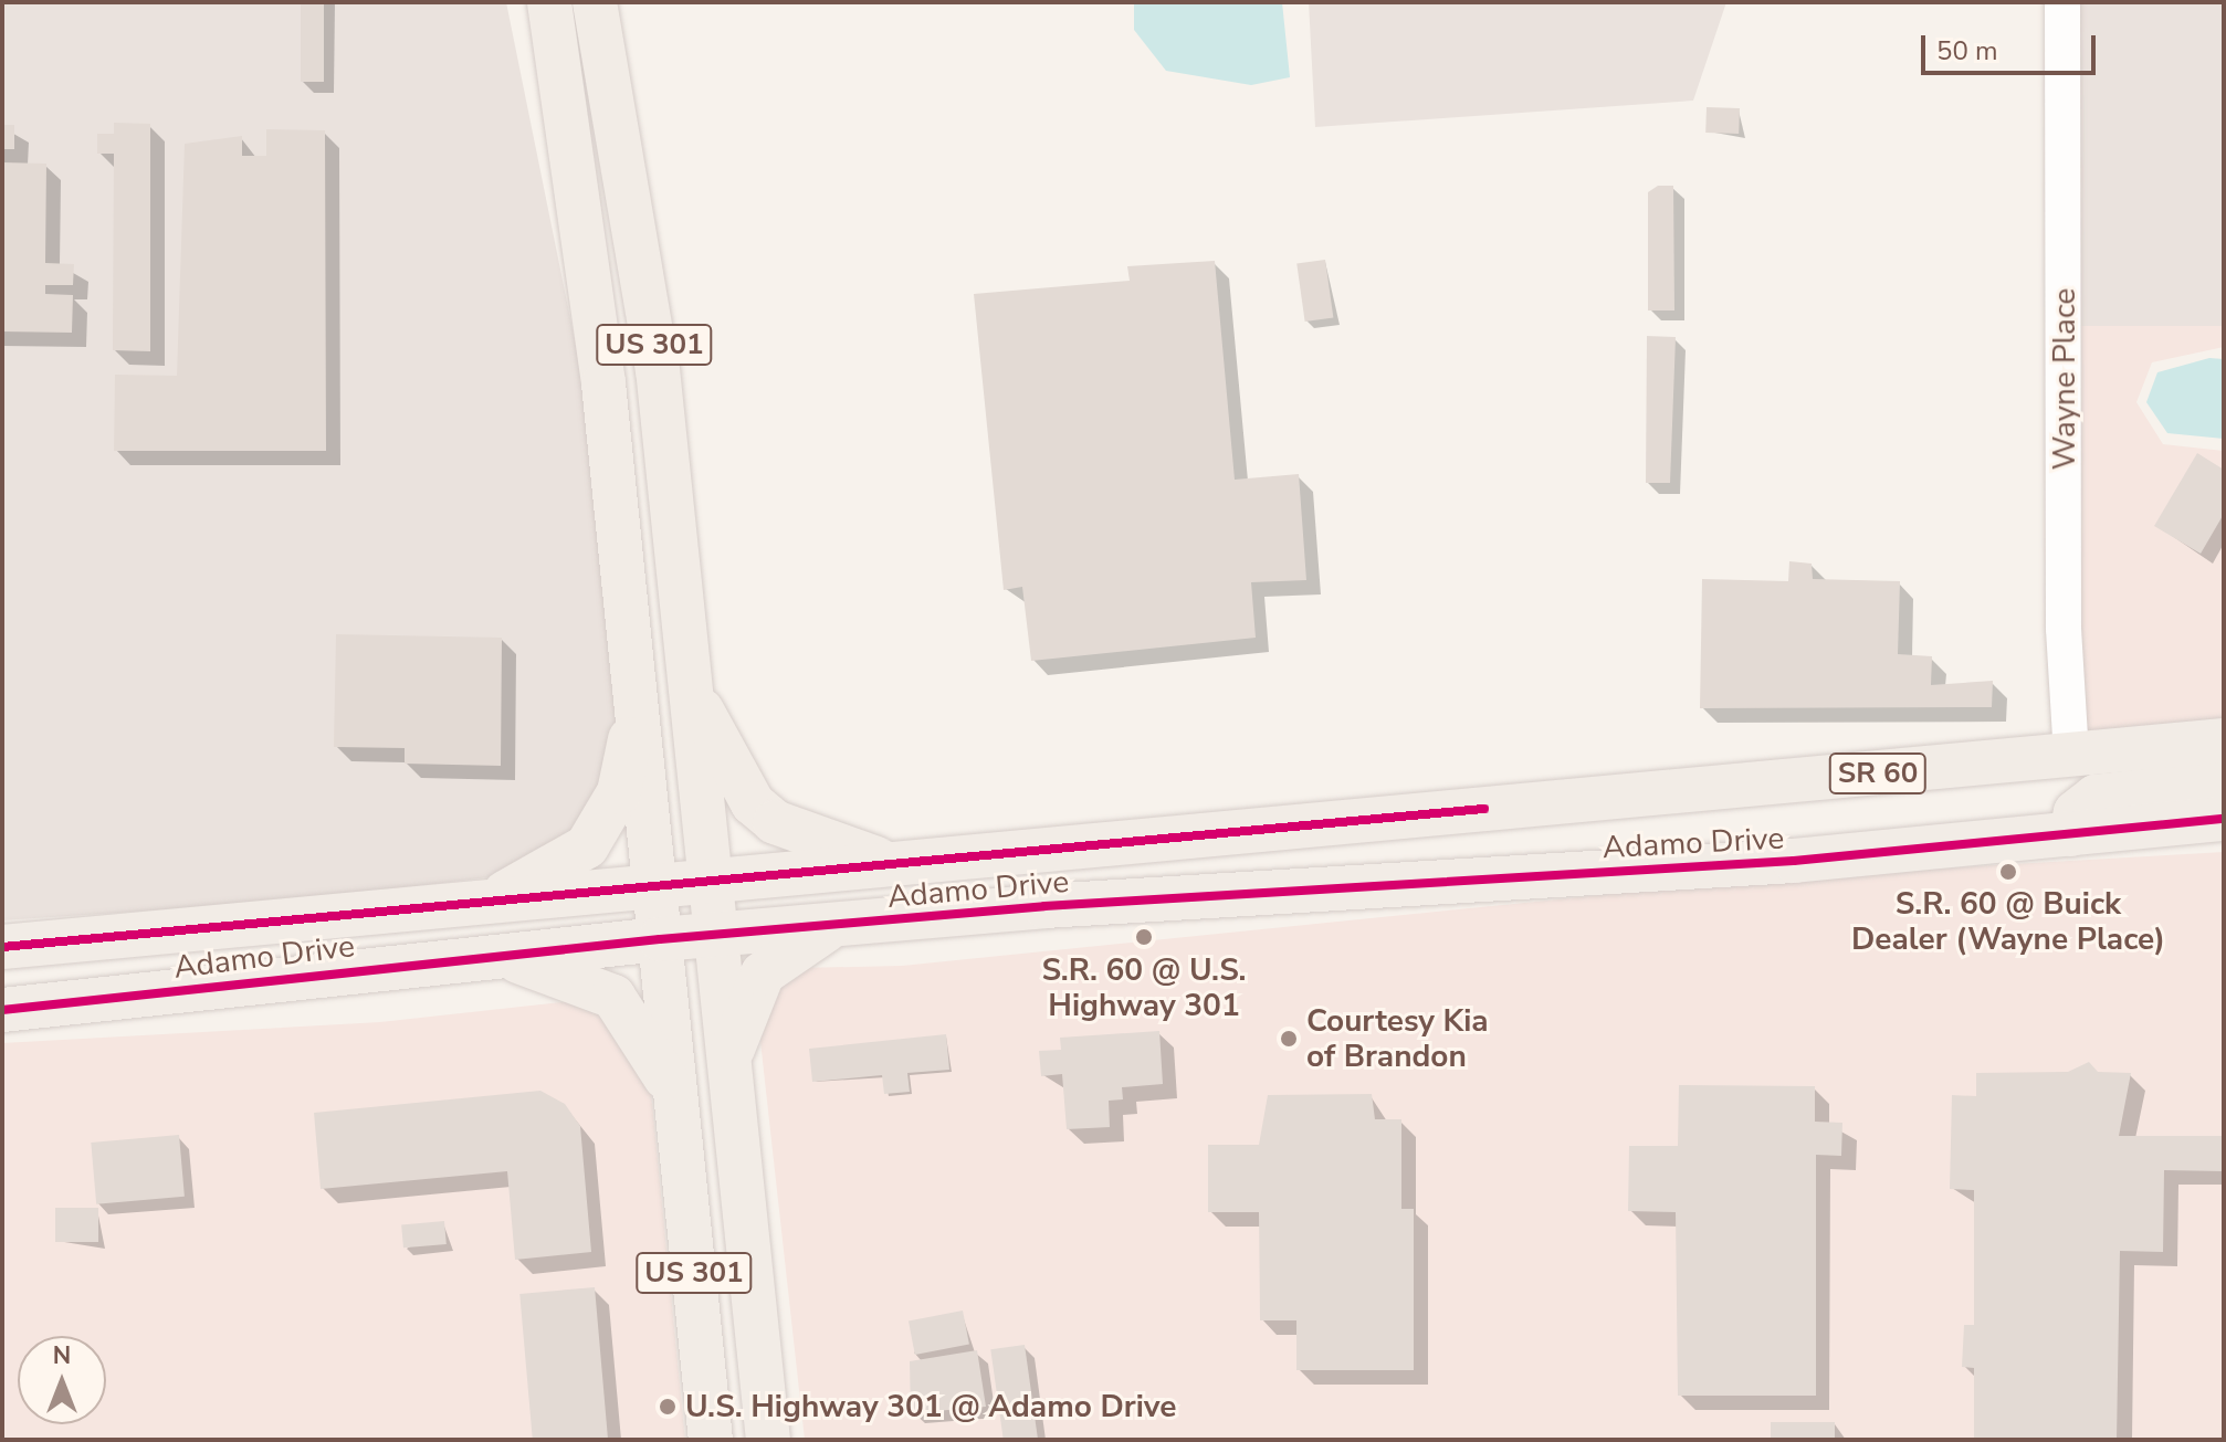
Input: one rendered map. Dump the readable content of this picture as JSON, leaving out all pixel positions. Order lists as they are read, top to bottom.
{
  "streets": {
    "main road": ["US 301", "SR 60", "Adamo Drive"],
    "street": ["Wayne Place"]
  },
  "crossings": [
    ["US 301", "Adamo Drive"],
    ["Wayne Place", "Adamo Drive"]
  ],
  "places": [
    "S.R. 60 @ Buick Dealer (Wayne Place)",
    "S.R. 60 @ U.S. Highway 301",
    "Courtesy Kia of Brandon",
    "U.S. Highway 301 @ Adamo Drive"
  ],
  "scale_bar": "50 m",
  "north": "top"
}
